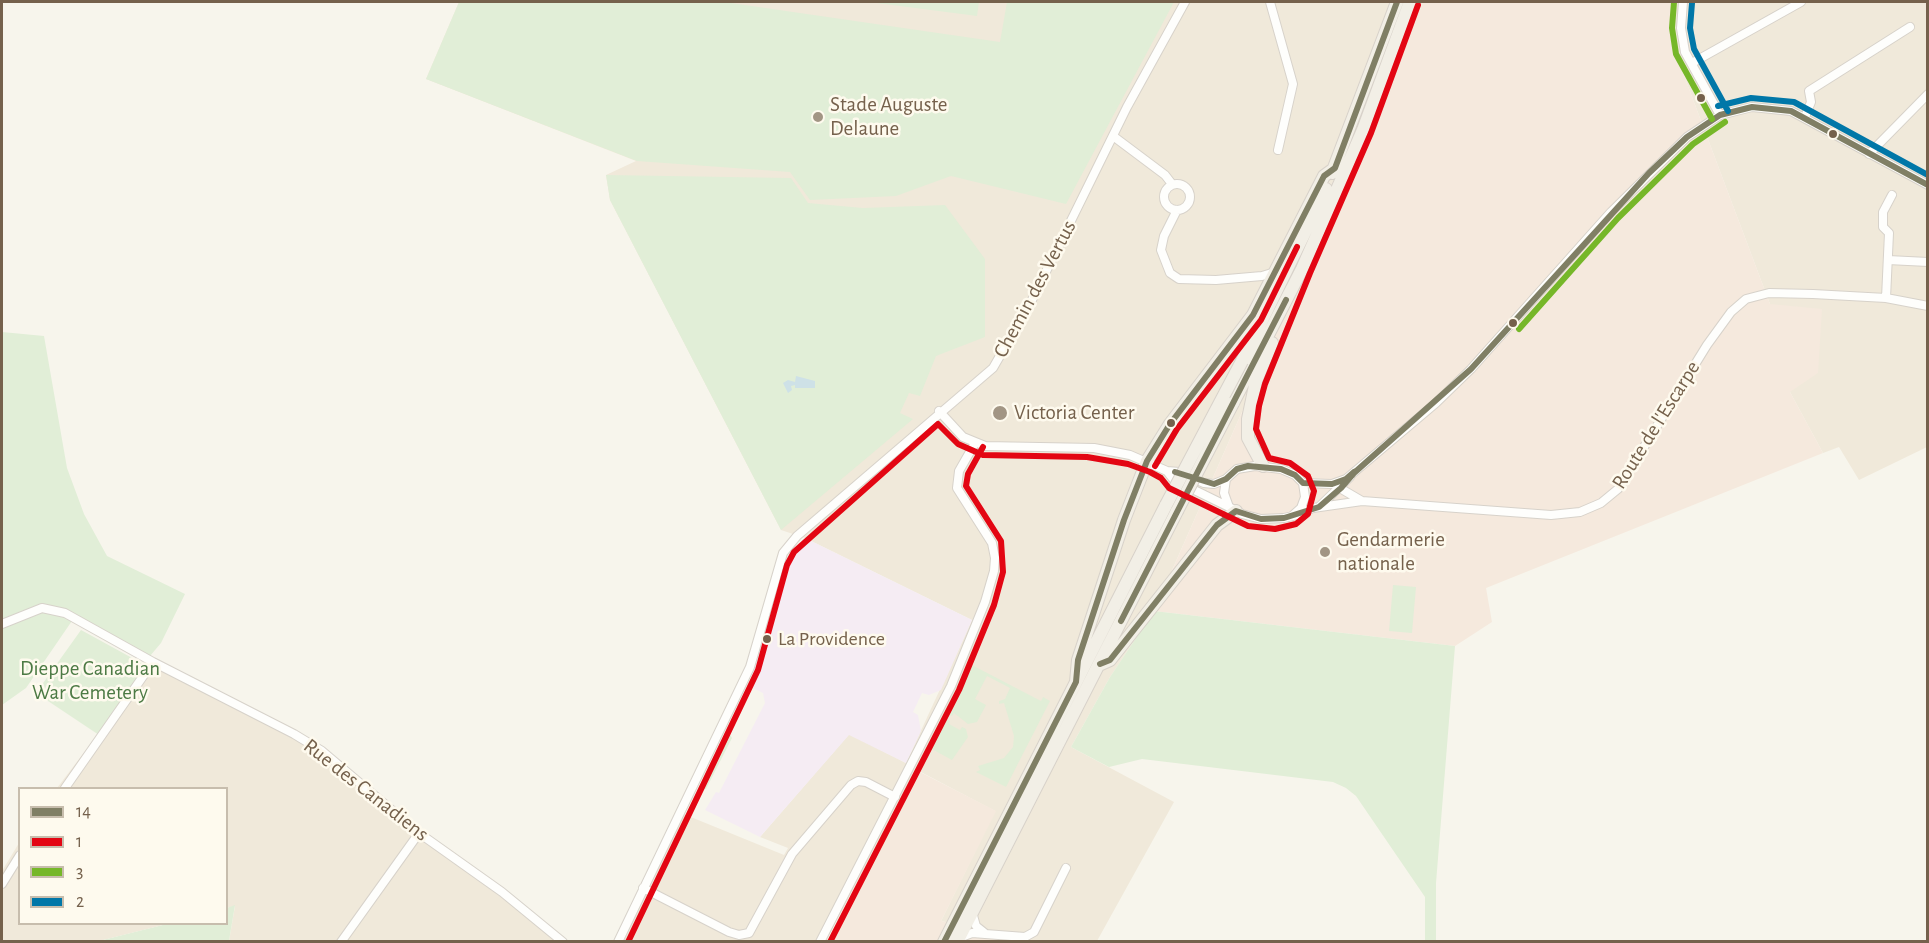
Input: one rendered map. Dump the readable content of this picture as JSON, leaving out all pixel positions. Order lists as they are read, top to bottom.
{
  "streets": {
    "street": ["Chemin des Vertus", "Route de l'Escarpe", "Rue des Canadiens"]
  },
  "parks": ["Dieppe Canadian War Cemetery"],
  "places": [
    "Stade Auguste Delaune",
    "Victoria Center",
    "Gendarmerie nationale",
    "La Providence"
  ],
  "lines": [
    "transit line 14",
    "transit line 3",
    "transit line 2",
    "transit line 1"
  ],
  "legend": [
    "14",
    "1",
    "3",
    "2"
  ]
}
